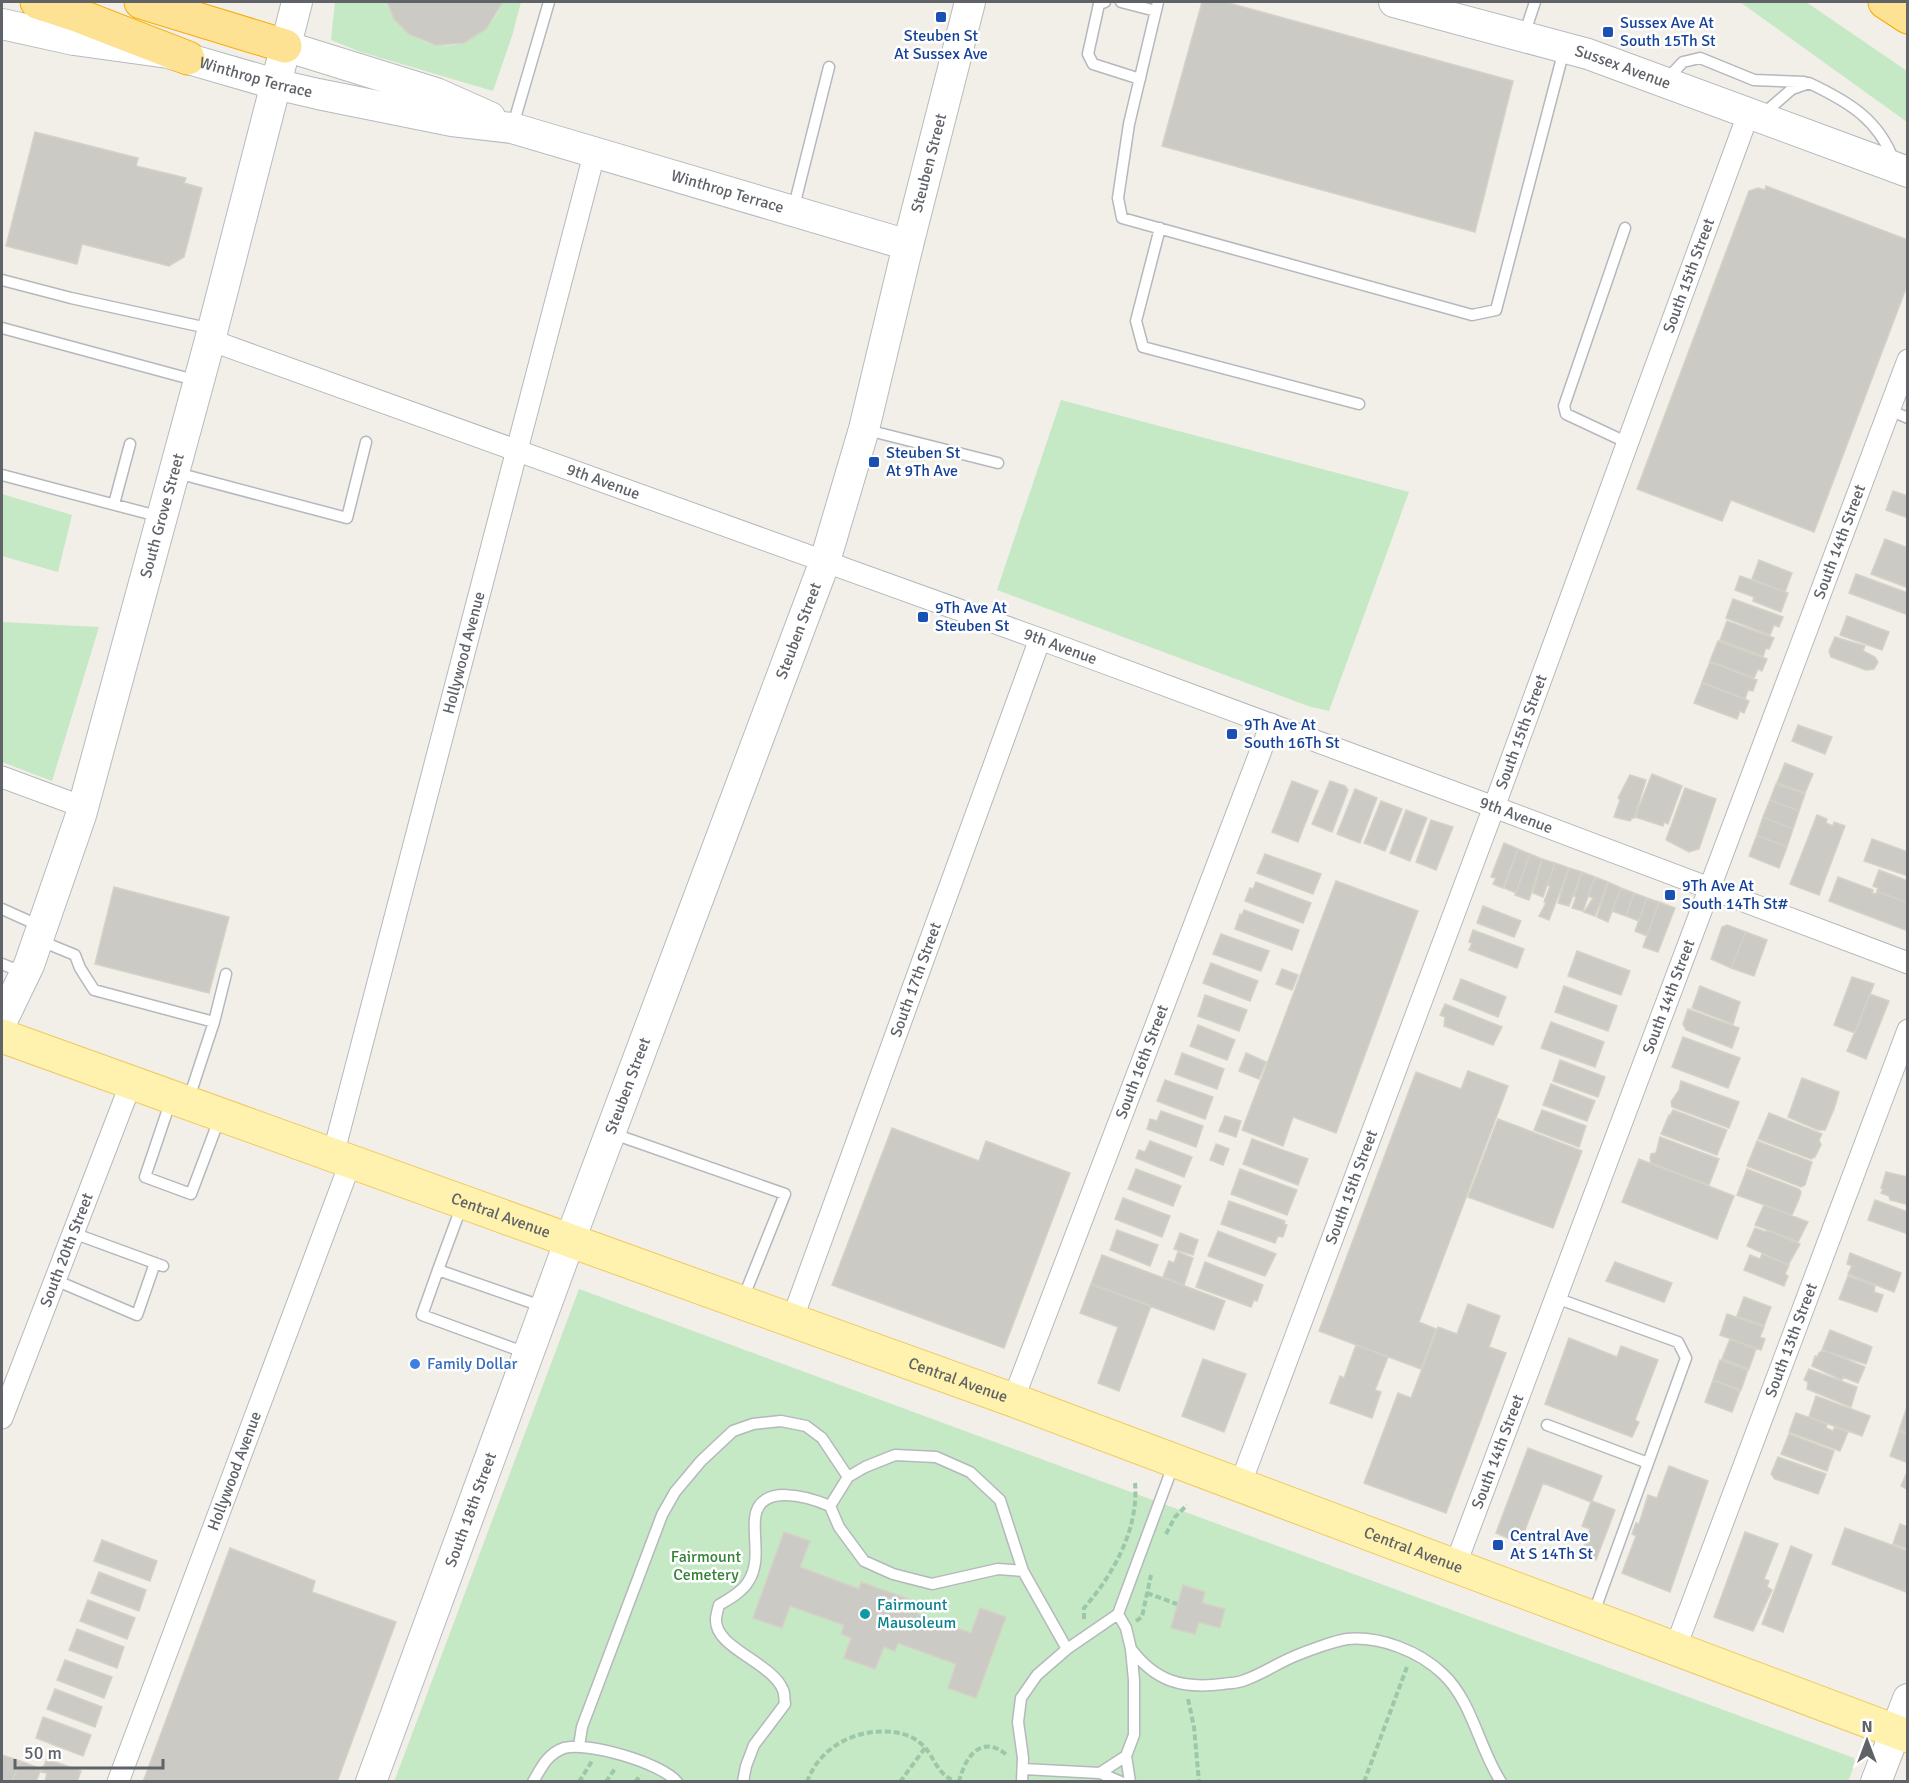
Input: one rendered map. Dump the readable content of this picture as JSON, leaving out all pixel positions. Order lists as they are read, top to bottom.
{
  "streets": {
    "main road": [
      "Sussex Avenue",
      "Winthrop Terrace",
      "Steuben Street",
      "South Grove Street",
      "Central Avenue",
      "South 18th Street"
    ],
    "street": [
      "South 15th Street",
      "9th Avenue",
      "South 14th Street",
      "Hollywood Avenue",
      "South 17th Street",
      "South 16th Street",
      "South 20th Street",
      "South 13th Street"
    ]
  },
  "crossings": [
    ["Sussex Avenue", "South 15th Street"],
    ["Winthrop Terrace", "Steuben Street"],
    ["Winthrop Terrace", "South Grove Street"],
    ["Winthrop Terrace", "Hollywood Avenue"],
    ["Steuben Street", "9th Avenue"],
    ["Steuben Street", "Central Avenue"],
    ["Steuben Street", "South 18th Street"],
    ["South 15th Street", "9th Avenue"],
    ["South 15th Street", "Central Avenue"],
    ["9th Avenue", "South Grove Street"],
    ["9th Avenue", "South 14th Street"],
    ["9th Avenue", "Hollywood Avenue"],
    ["9th Avenue", "South 17th Street"],
    ["9th Avenue", "South 16th Street"],
    ["South 14th Street", "Central Avenue"],
    ["Hollywood Avenue", "Central Avenue"],
    ["South 17th Street", "Central Avenue"],
    ["South 16th Street", "Central Avenue"],
    ["Central Avenue", "South 20th Street"],
    ["Central Avenue", "South 13th Street"],
    ["Central Avenue", "South 18th Street"]
  ],
  "parks": ["Fairmount Cemetery"],
  "places": {
    "transit": [
      "Steuben St At Sussex Ave",
      "Sussex Ave At South 15Th St",
      "Steuben St At 9Th Ave",
      "9Th Ave At Steuben St",
      "9Th Ave At South 16Th St",
      "9Th Ave At South 14Th St#",
      "Central Ave At S 14Th St"
    ],
    "other": ["Family Dollar", "Fairmount Mausoleum"]
  },
  "scale_bar": "50 m",
  "north": "top"
}
